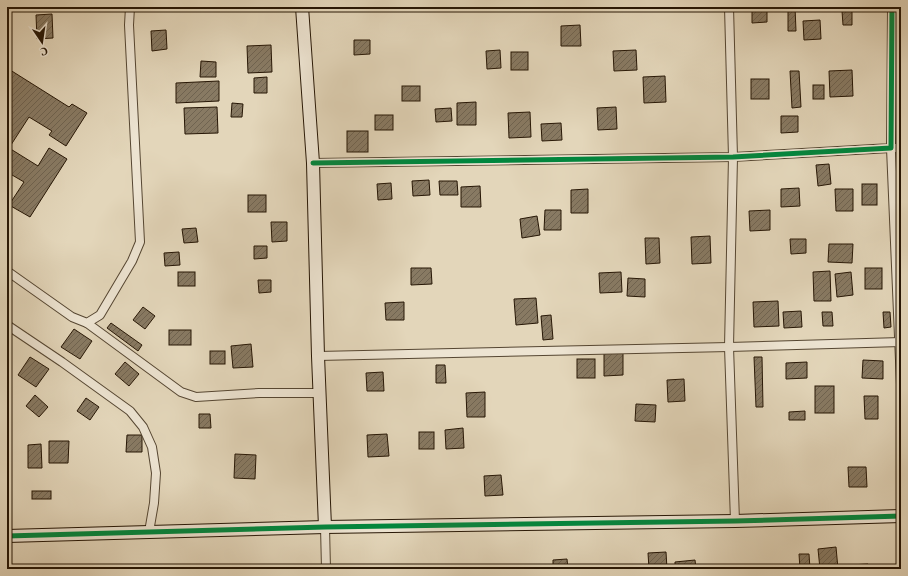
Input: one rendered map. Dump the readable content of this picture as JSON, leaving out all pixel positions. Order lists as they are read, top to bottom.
{
  "north": "bottom"
}
